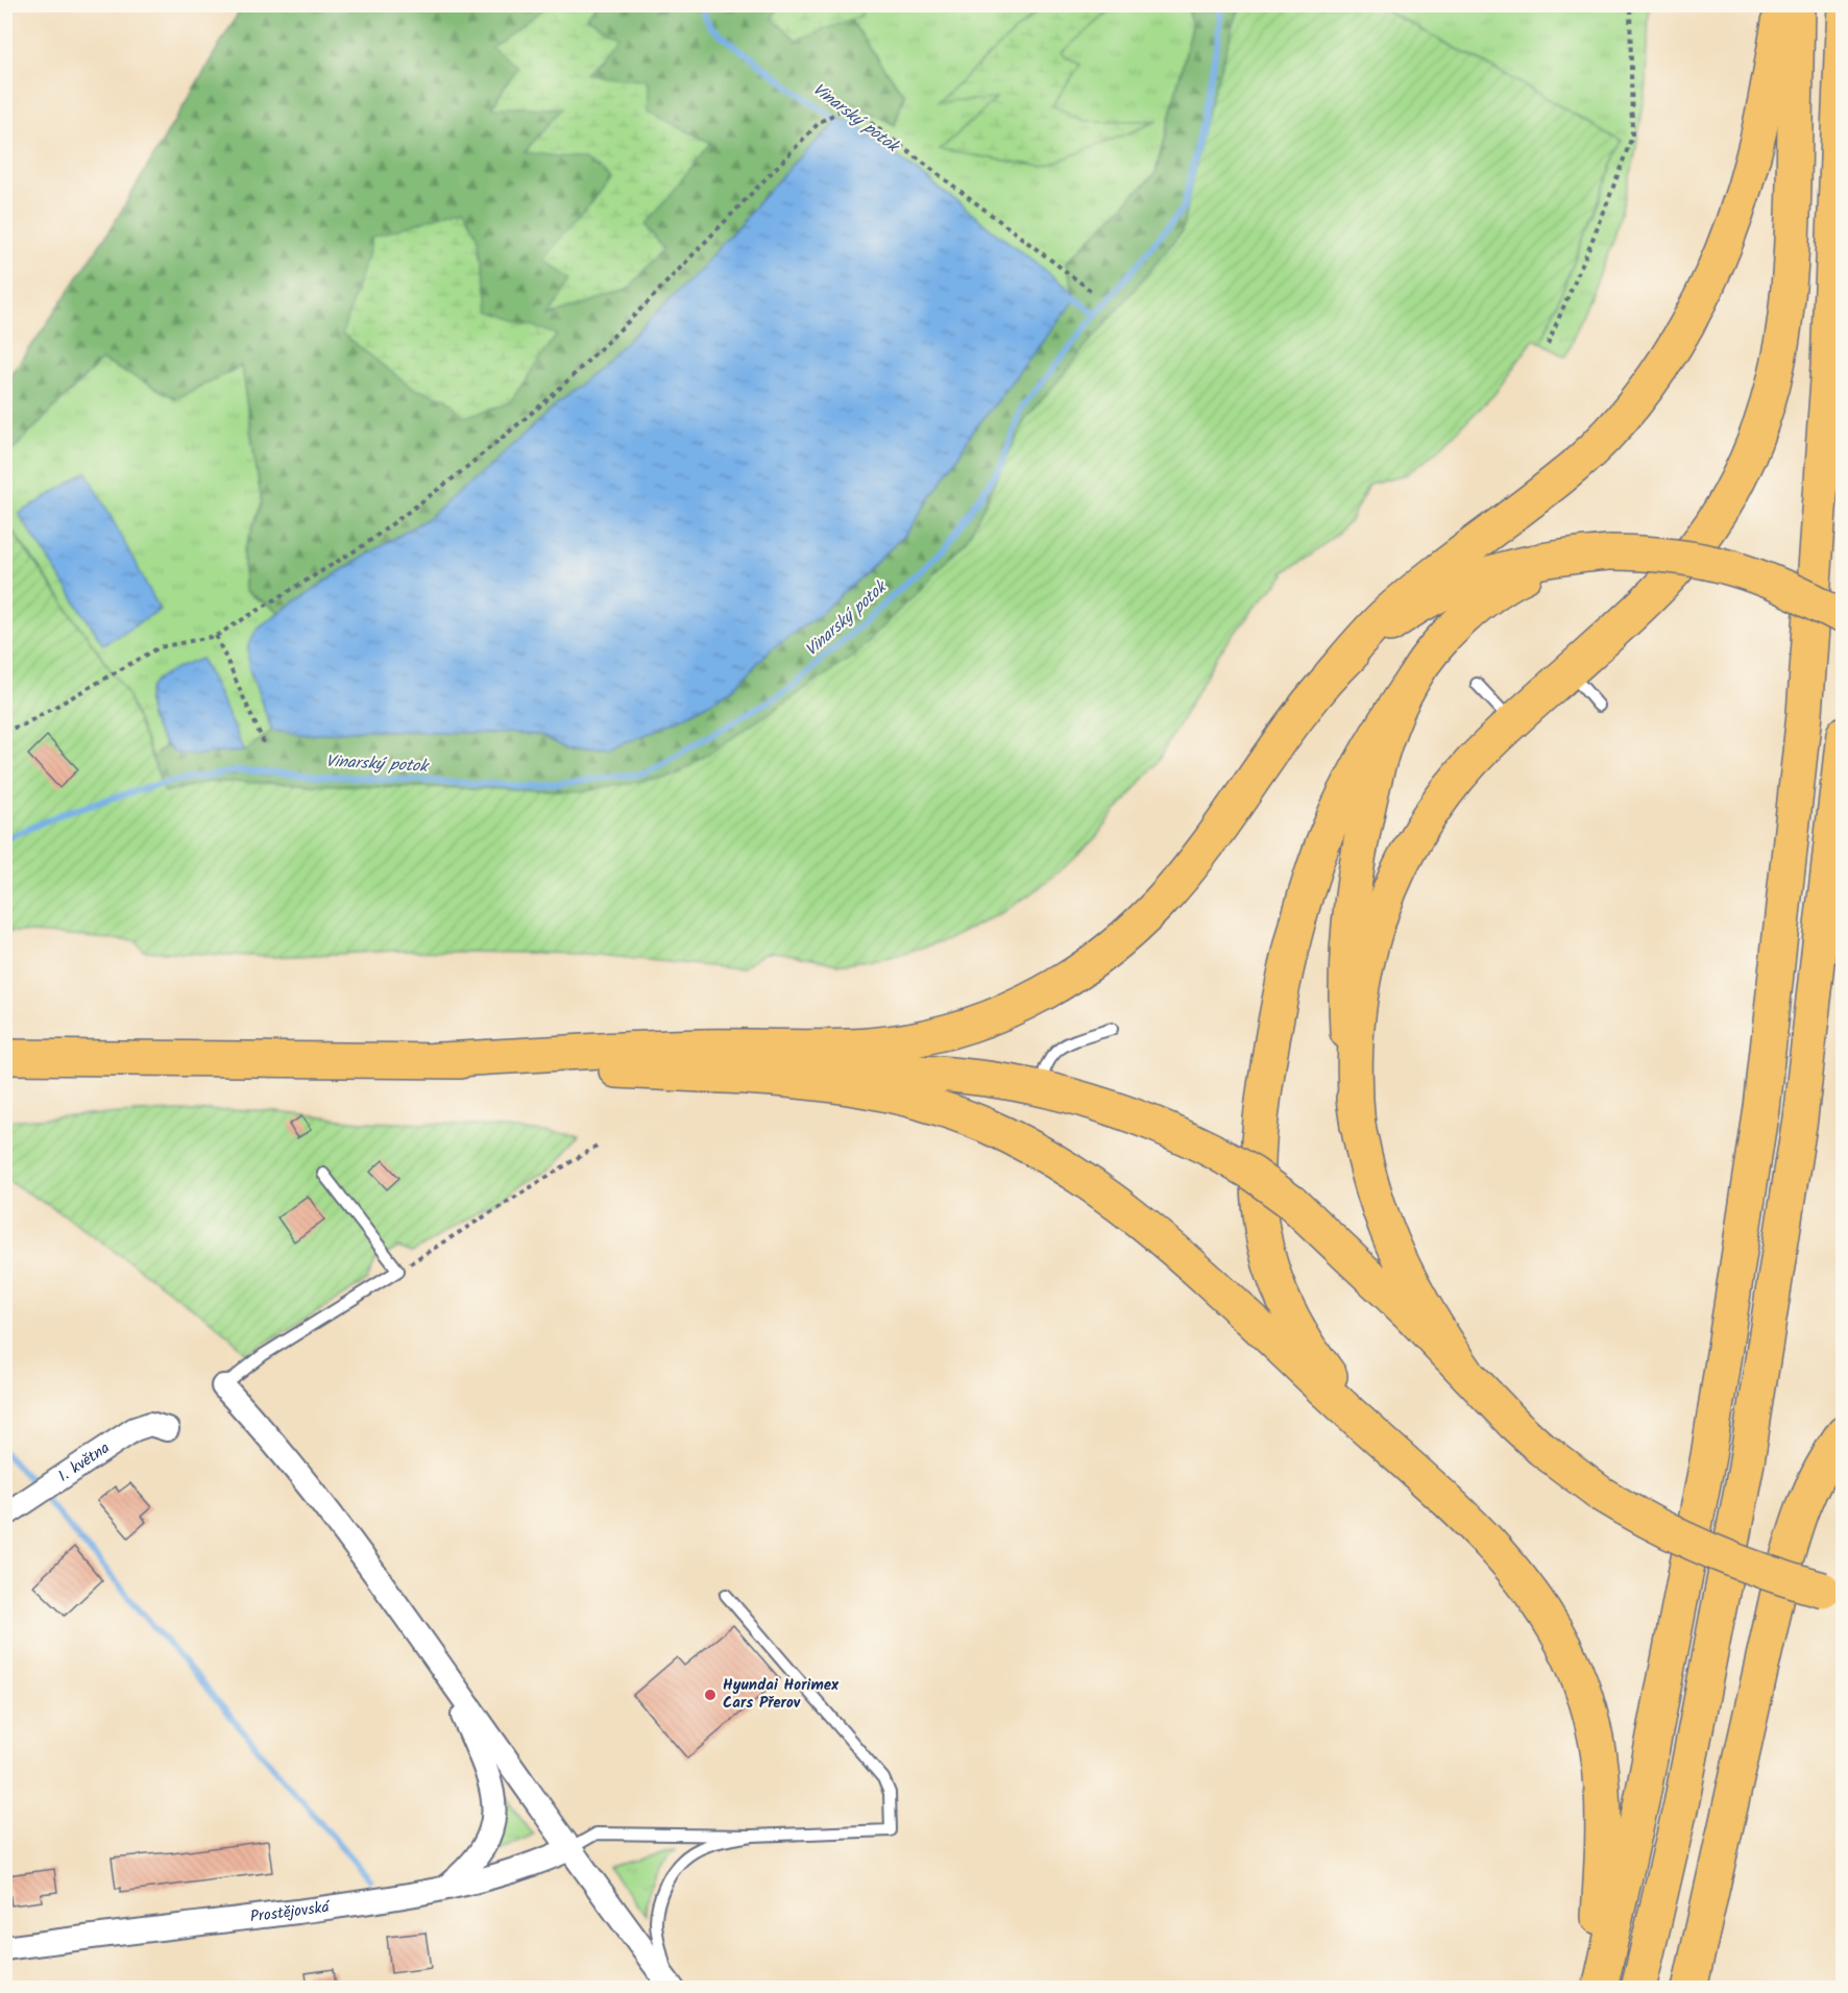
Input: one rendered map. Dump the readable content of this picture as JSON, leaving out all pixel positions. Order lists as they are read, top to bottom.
{
  "streets": {
    "street": ["1. května", "Prostějovská"]
  },
  "water": ["Vinarský potok"],
  "places": ["Hyundai Horimex Cars Přerov"]
}
